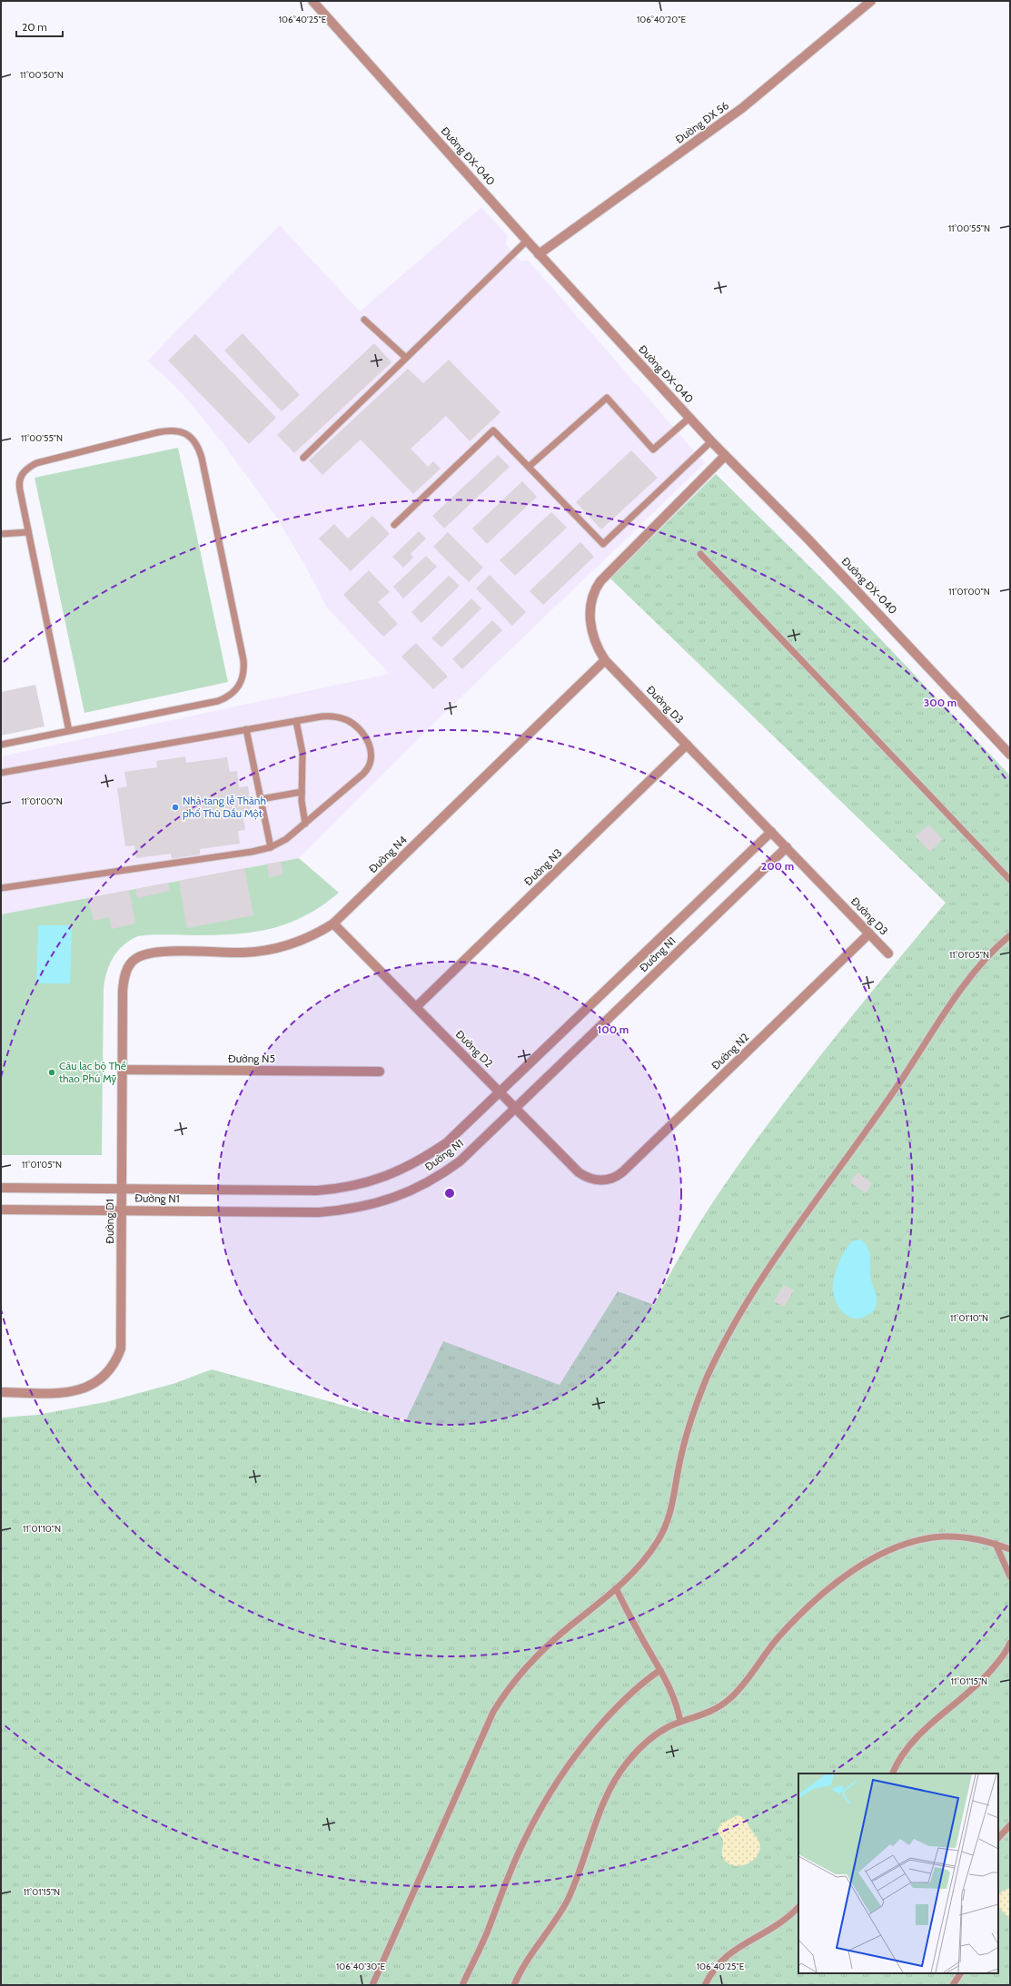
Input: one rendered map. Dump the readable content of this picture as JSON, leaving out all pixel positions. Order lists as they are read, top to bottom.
{
  "streets": {
    "street": [
      "Đường ĐX 56",
      "Đường ĐX-040",
      "Đường D3",
      "Đường N4",
      "Đường N3",
      "Đường N1",
      "Đường D2",
      "Đường N2",
      "Đường N5",
      "Đường D1"
    ]
  },
  "crossings": [
    ["Đường ĐX 56", "Đường ĐX-040"],
    ["Đường ĐX-040", "Đường D3"],
    ["Đường D3", "Đường N4"],
    ["Đường D3", "Đường N3"],
    ["Đường D3", "Đường N1"],
    ["Đường D3", "Đường N2"],
    ["Đường N4", "Đường D2"],
    ["Đường N4", "Đường D1"],
    ["Đường N3", "Đường D2"],
    ["Đường N1", "Đường D2"],
    ["Đường N1", "Đường D1"],
    ["Đường D2", "Đường N2"],
    ["Đường N5", "Đường D1"]
  ],
  "places": ["Nhà tang lễ Thành phố Thủ Dầu Một", "Câu lạc bộ Thể thao Phú Mỹ"],
  "scale_bar": "20 m",
  "coordinates": [
    "106°40'25\"E",
    "106°40'20\"E",
    "11°00'50\"N",
    "11°00'55\"N",
    "11°01'00\"N",
    "11°01'05\"N",
    "11°01'10\"N",
    "11°01'15\"N",
    "106°40'30\"E"
  ],
  "rings": ["300 m", "200 m", "100 m"]
}
